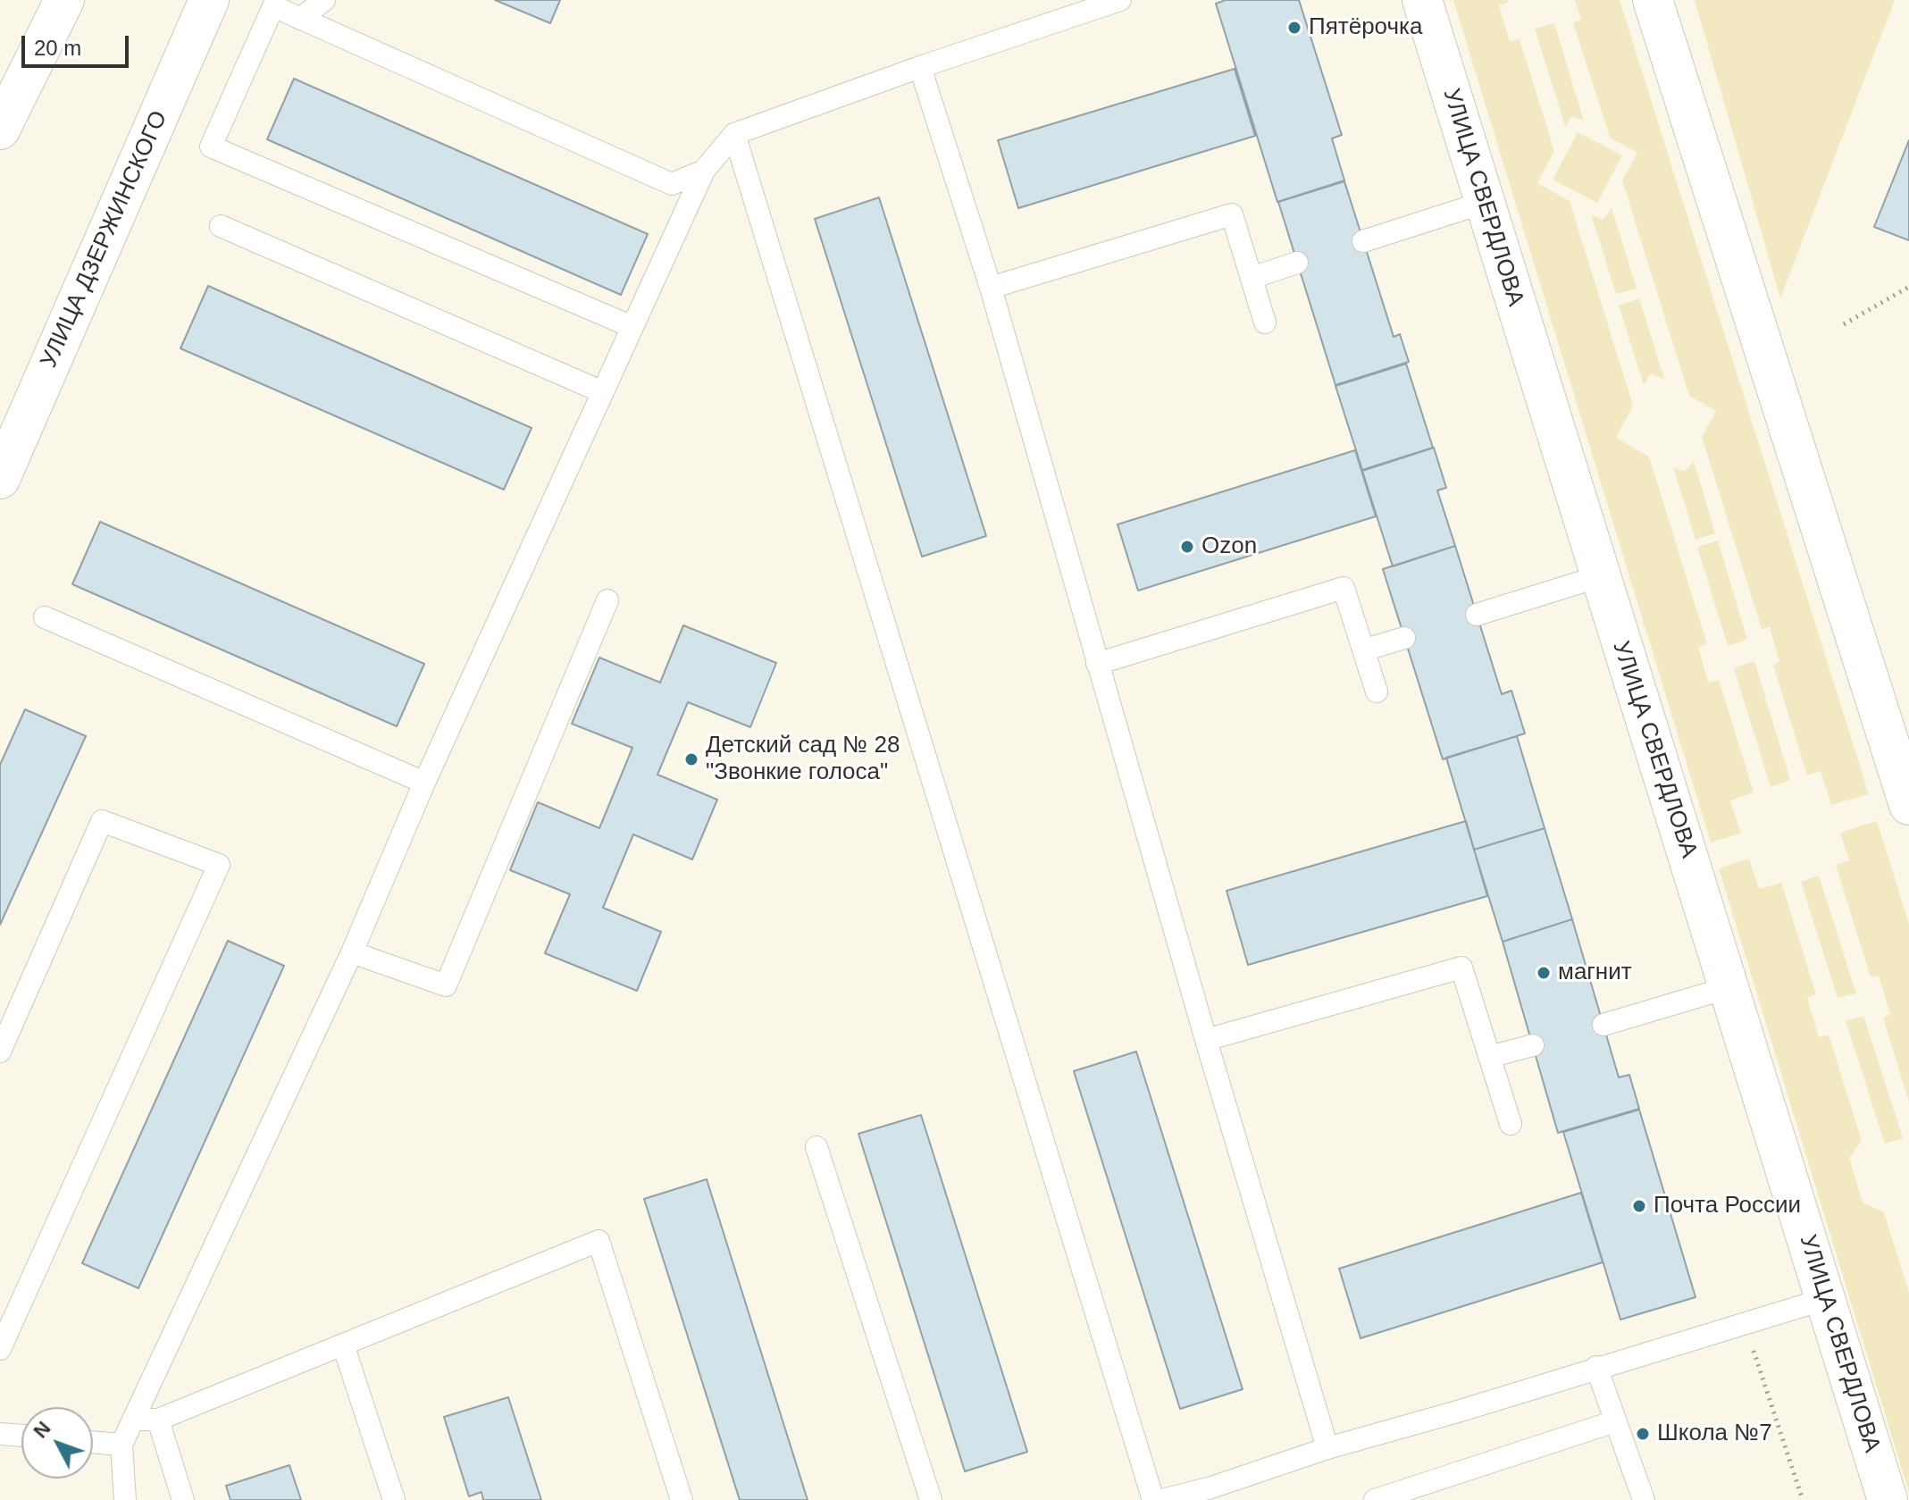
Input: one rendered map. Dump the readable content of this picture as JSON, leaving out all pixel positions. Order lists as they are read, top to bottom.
{
  "streets": {
    "street": ["УЛИЦА СВЕРДЛОВА", "УЛИЦА ДЗЕРЖИНСКОГО"]
  },
  "places": [
    "Пятёрочка",
    "Ozon",
    "Детский сад № 28 \"Звонкие голоса\"",
    "магнит",
    "Почта России",
    "Школа №7"
  ],
  "scale_bar": "20 m",
  "north": "top left"
}
